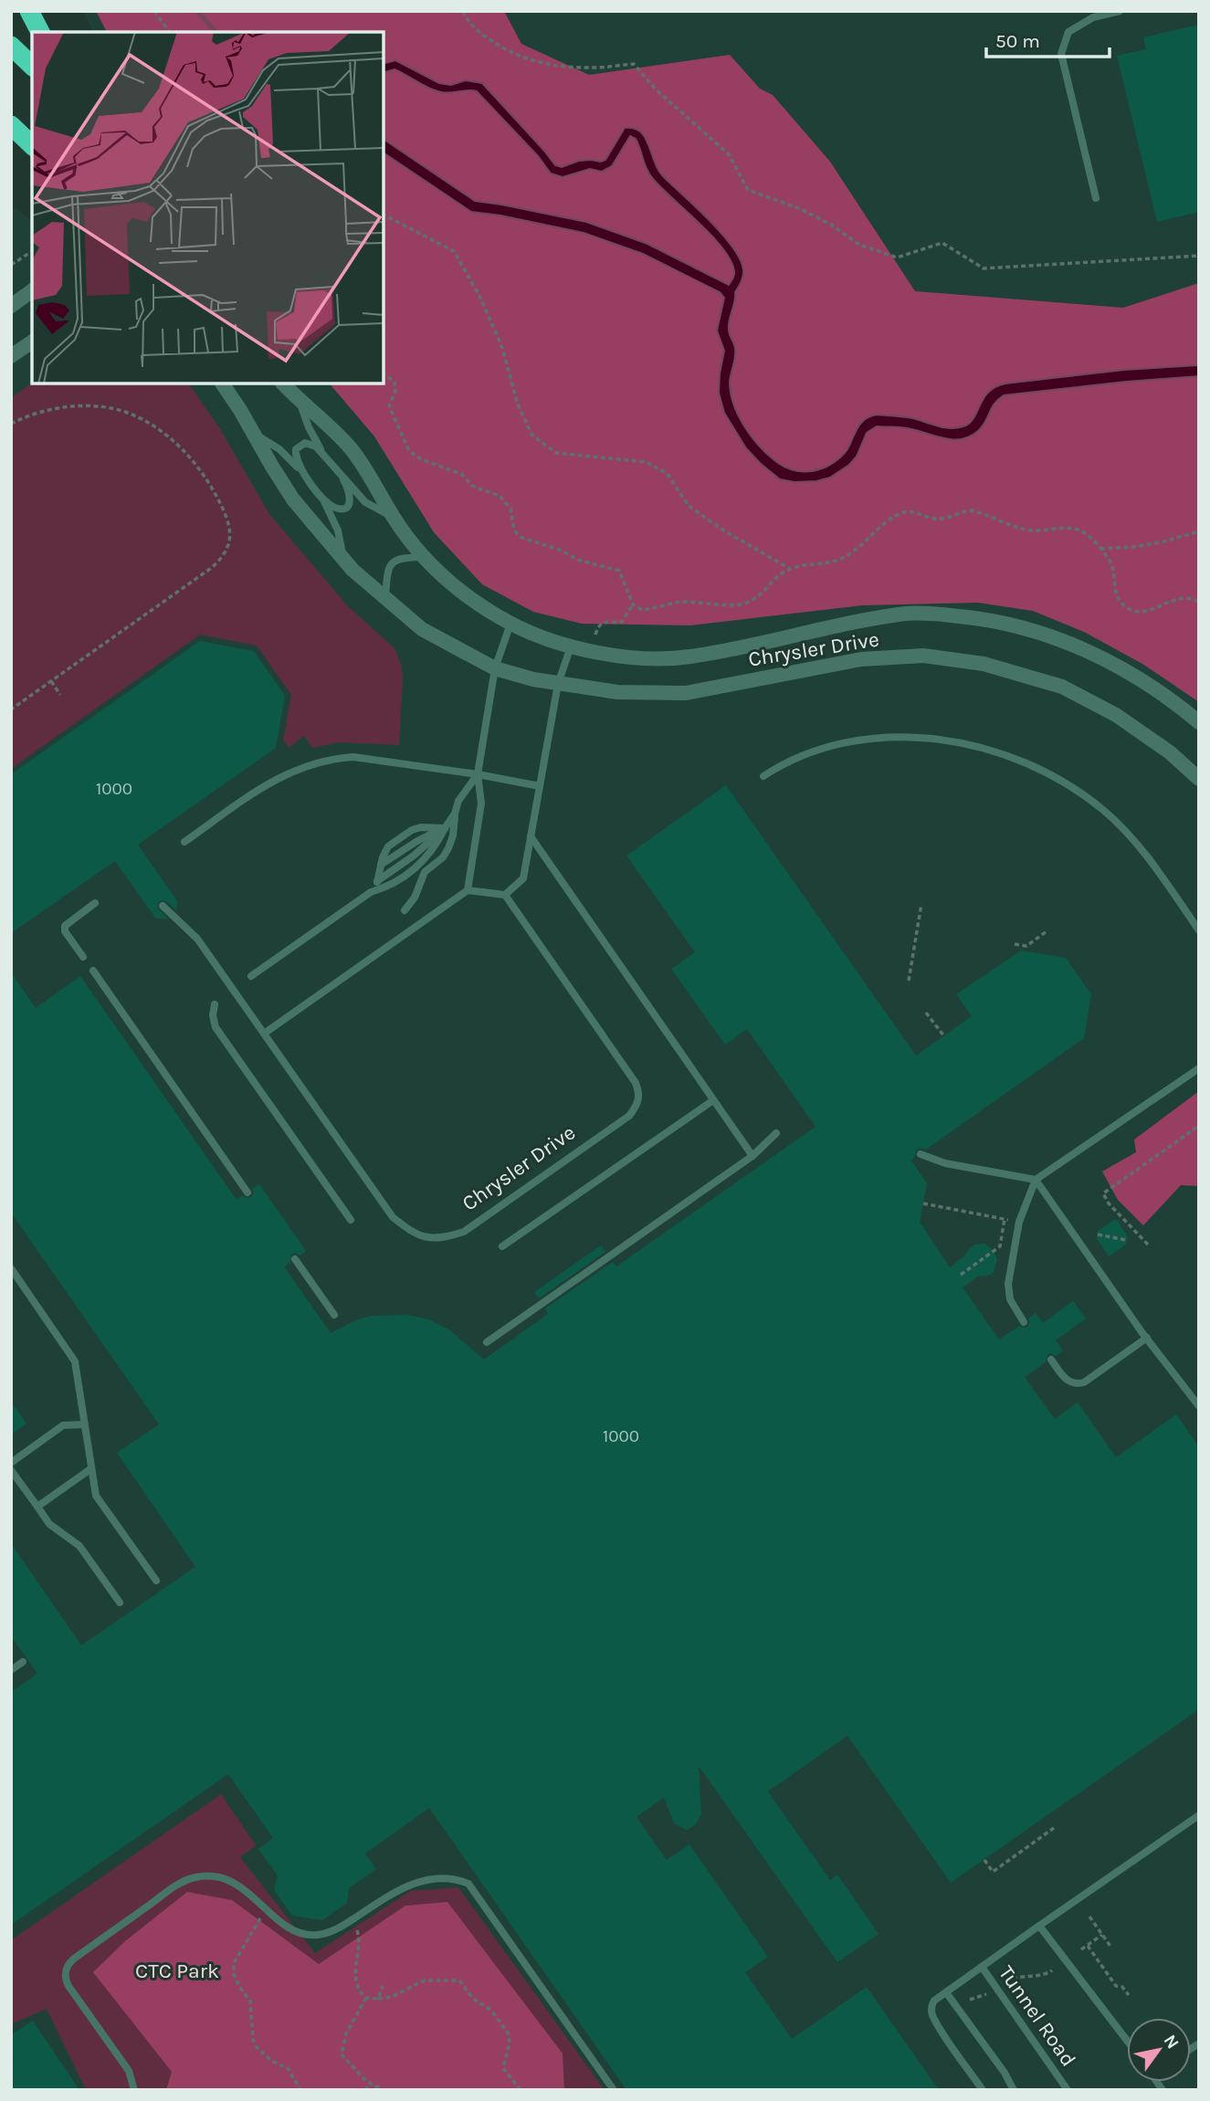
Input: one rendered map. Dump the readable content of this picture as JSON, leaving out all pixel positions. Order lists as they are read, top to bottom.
{
  "streets": {
    "street": ["Chrysler Drive"],
    "lane": ["Tunnel Road"]
  },
  "parks": ["CTC Park"],
  "house_numbers": ["1000", "1000"],
  "scale_bar": "50 m",
  "north": "top right"
}
